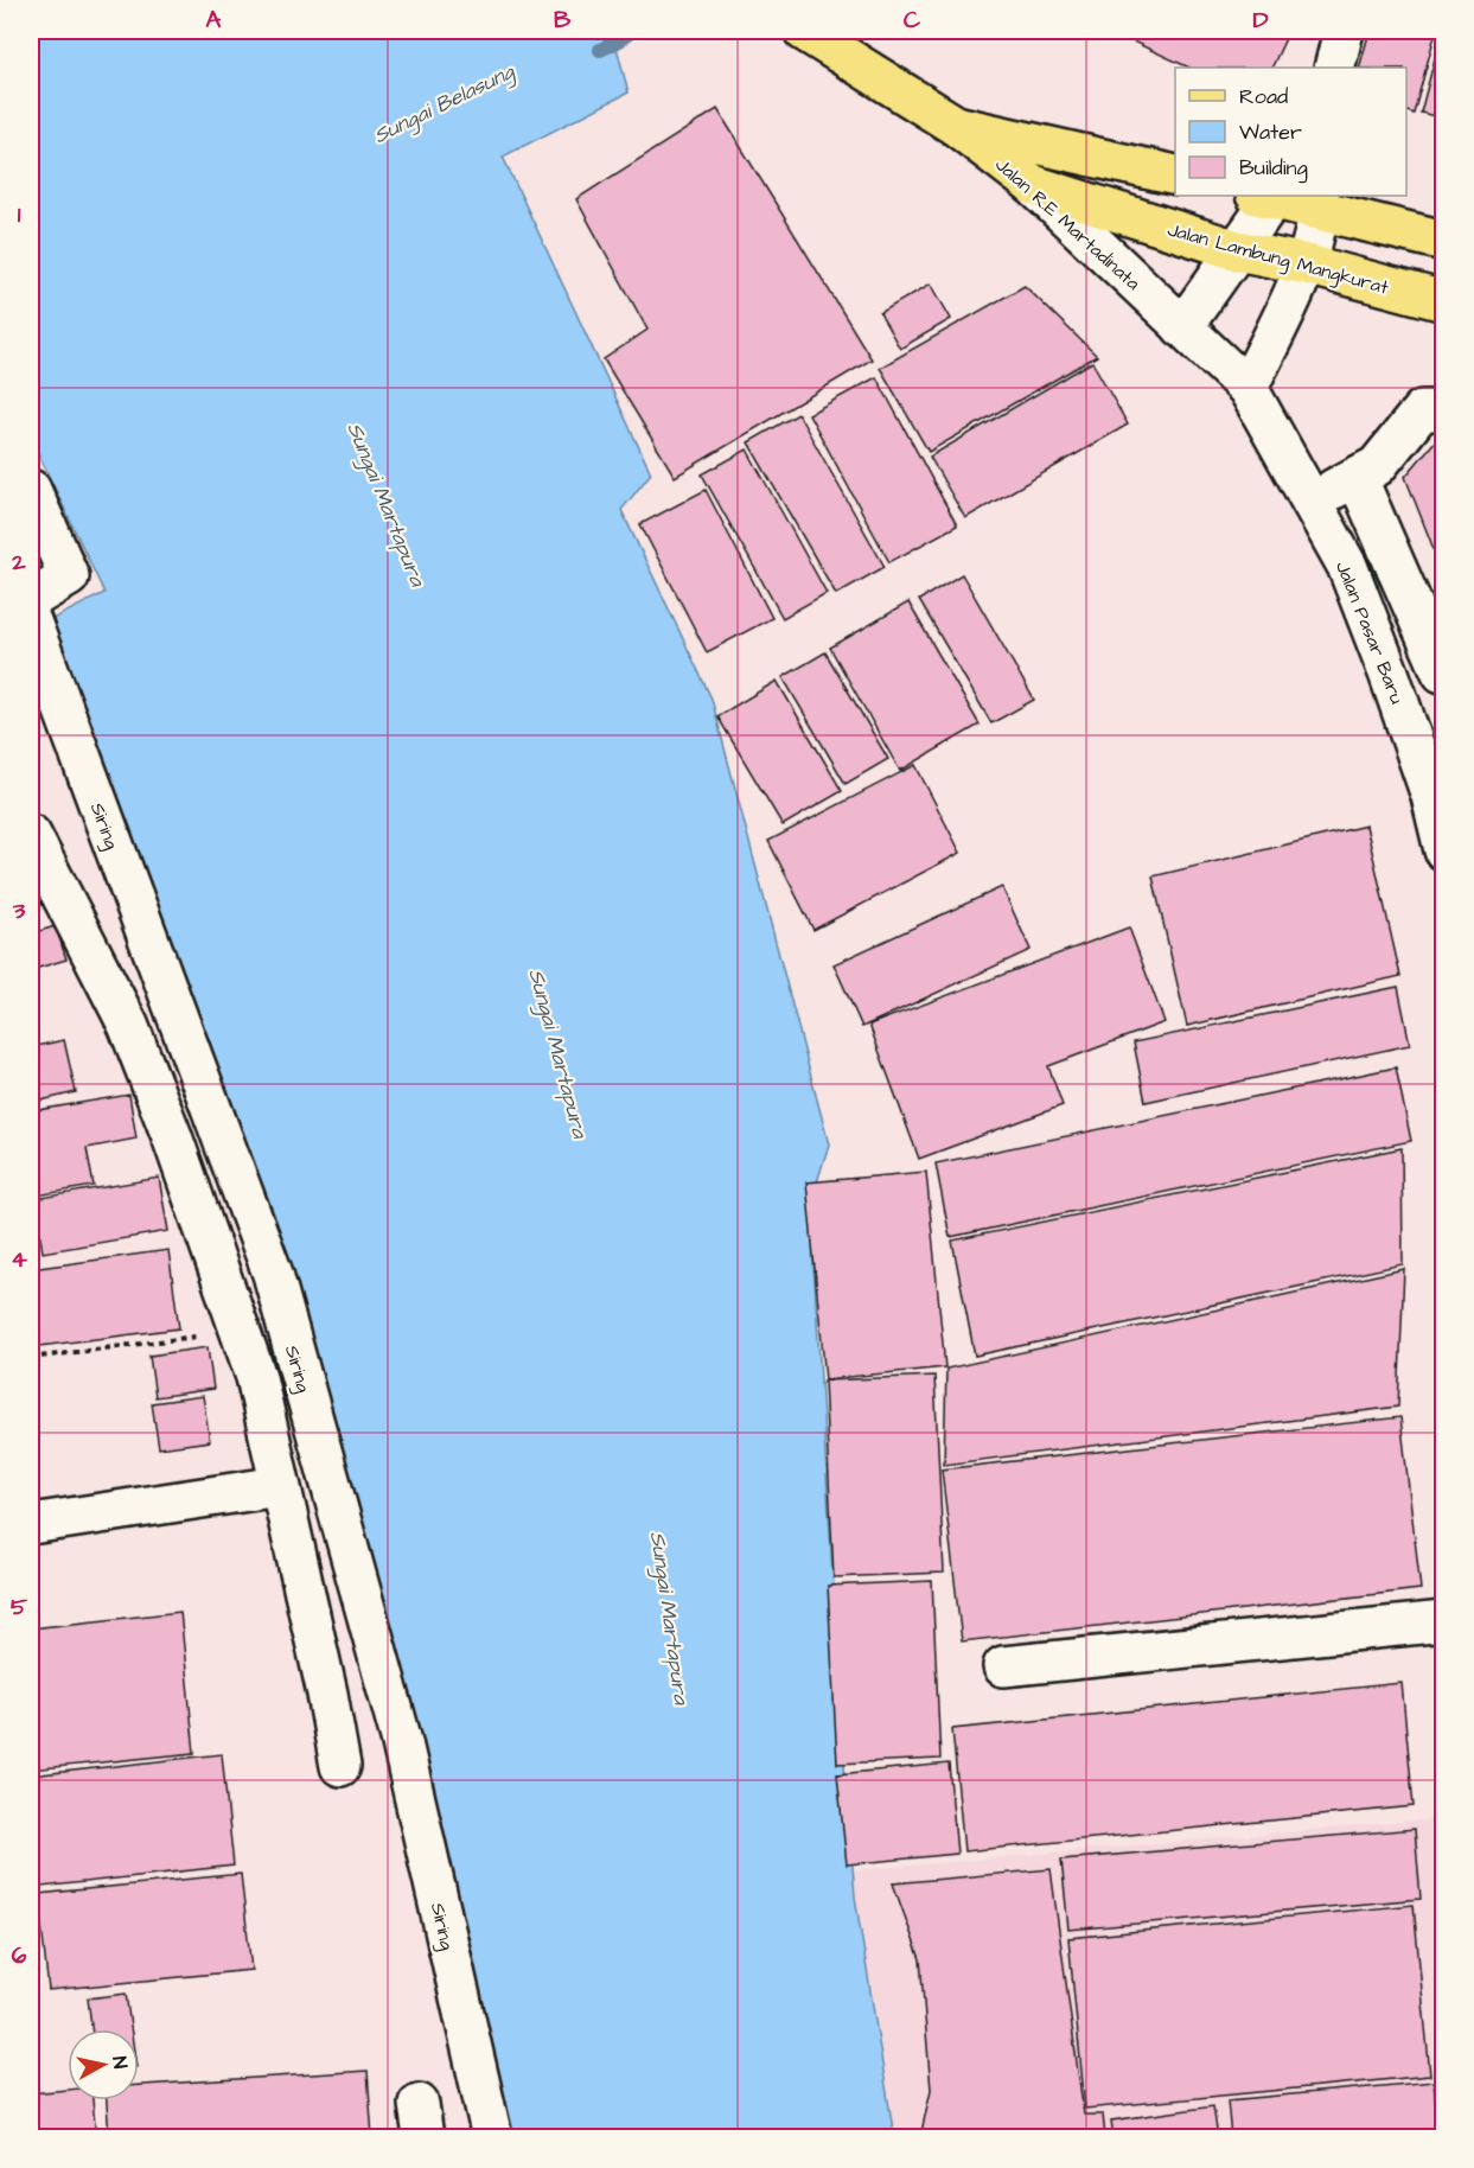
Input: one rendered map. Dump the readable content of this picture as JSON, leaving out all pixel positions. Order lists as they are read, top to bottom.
{
  "streets": {
    "main road": ["Jalan R.E Martadinata", "Jalan Lambung Mangkurat"],
    "street": ["Jalan Pasar Baru", "Siring"]
  },
  "crossings": [
    ["Jalan R.E Martadinata", "Jalan Lambung Mangkurat"],
    ["Jalan R.E Martadinata", "Jalan Pasar Baru"]
  ],
  "water": ["Sungai Belasung", "Sungai Martapura"],
  "legend": ["Road", "Water", "Building"],
  "north": "right",
  "grid": {
    "columns": [
      "A",
      "B",
      "C",
      "D"
    ],
    "rows": [
      "1",
      "2",
      "3",
      "4",
      "5",
      "6"
    ]
  }
}
